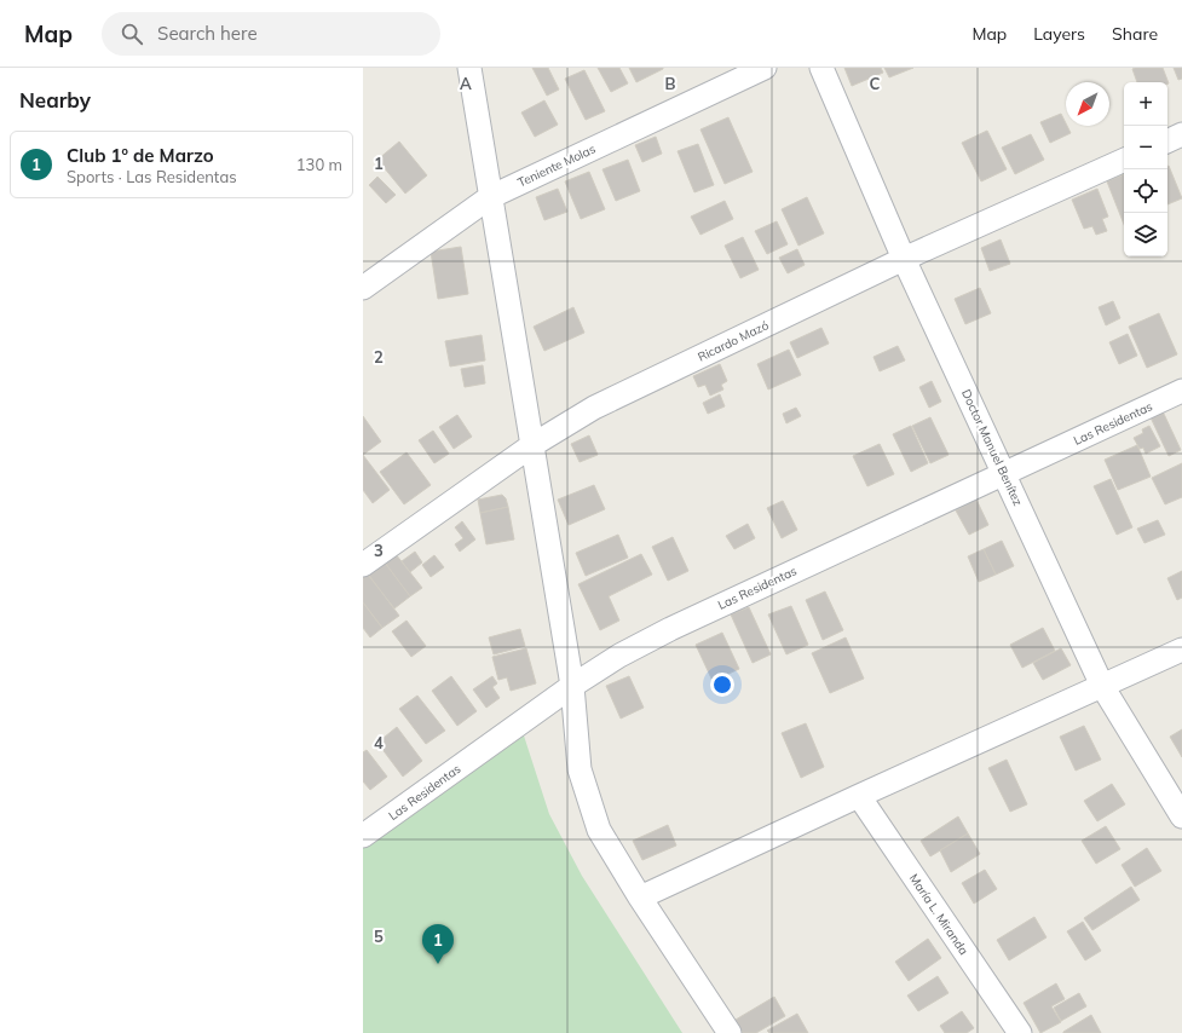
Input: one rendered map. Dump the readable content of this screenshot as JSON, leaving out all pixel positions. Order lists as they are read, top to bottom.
{
  "streets": {
    "street": [
      "Teniente Molas",
      "Ricardo Mazó",
      "Las Residentas",
      "Doctor Manuel Benítez",
      "María L. Miranda"
    ]
  },
  "crossings": [
    ["Ricardo Mazó", "Doctor Manuel Benítez"],
    ["Las Residentas", "Doctor Manuel Benítez"]
  ],
  "north": "bottom left",
  "page": {
    "header": "Map",
    "search": "Search here",
    "nav": ["Map", "Layers", "Share"],
    "heading": "Nearby",
    "map_buttons": ["+", "−"],
    "list": [
      {
        "mark": "1",
        "name": "Club 1º de Marzo",
        "note": "Sports · Las Residentas",
        "value": "130 m"
      }
    ],
    "pins": "1"
  },
  "grid": {
    "columns": ["A", "B", "C"],
    "rows": [
      "1",
      "2",
      "3",
      "4",
      "5"
    ]
  }
}
